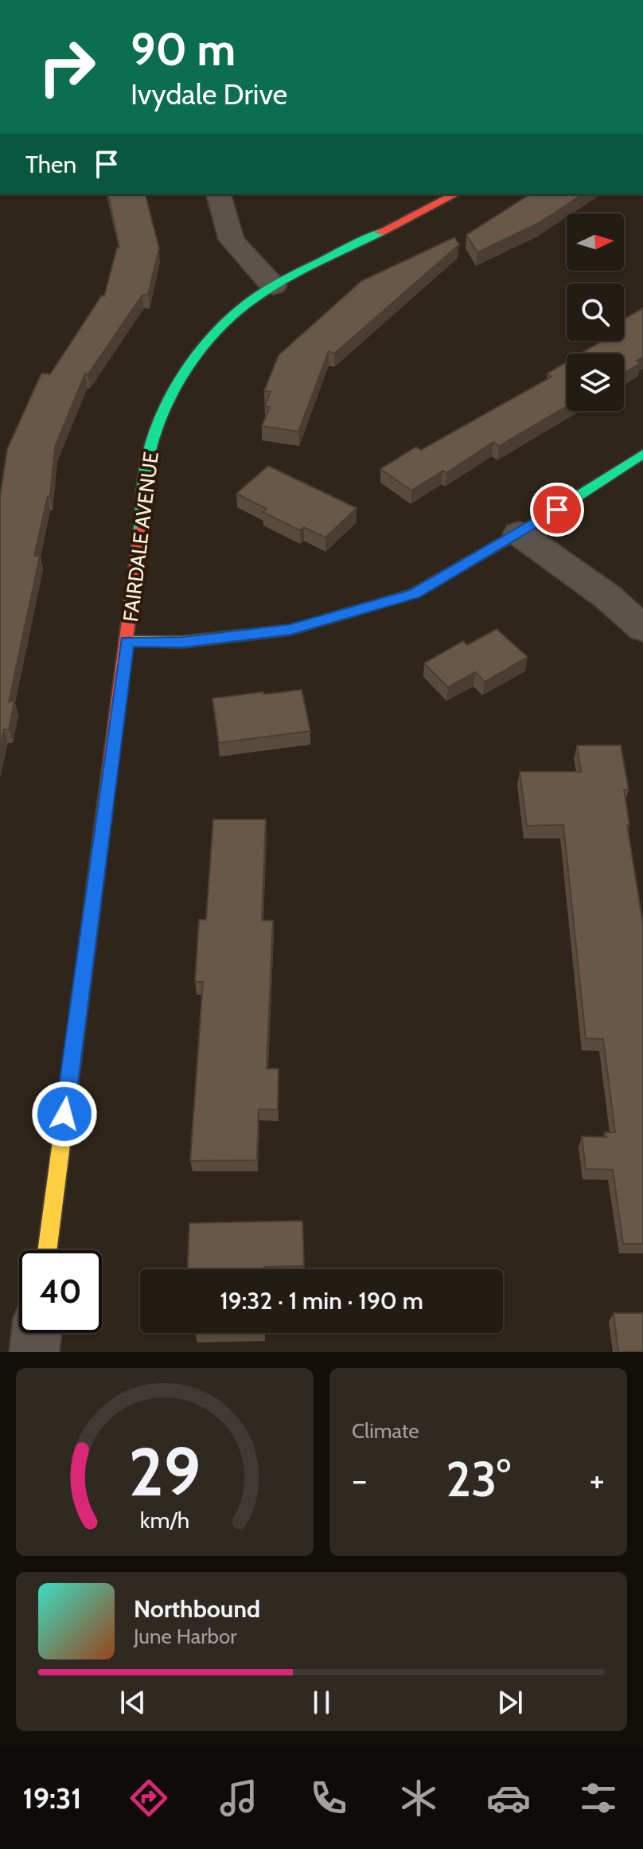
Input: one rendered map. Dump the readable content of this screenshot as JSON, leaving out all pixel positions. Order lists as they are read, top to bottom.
{
  "streets": {
    "street": ["FAIRDALE AVENUE"]
  },
  "north": "right",
  "page": {
    "turn": ["90 m", "Ivydale Drive"],
    "then": "Then",
    "limit": "40",
    "trip": "19:32 · 1 min · 190 m",
    "tile": "Climate",
    "heat": ["−", "23°", "+"],
    "song": ["Northbound", "June Harbor"],
    "tabs": "19:31",
    "gauge": ["29", "km/h"]
  }
}
